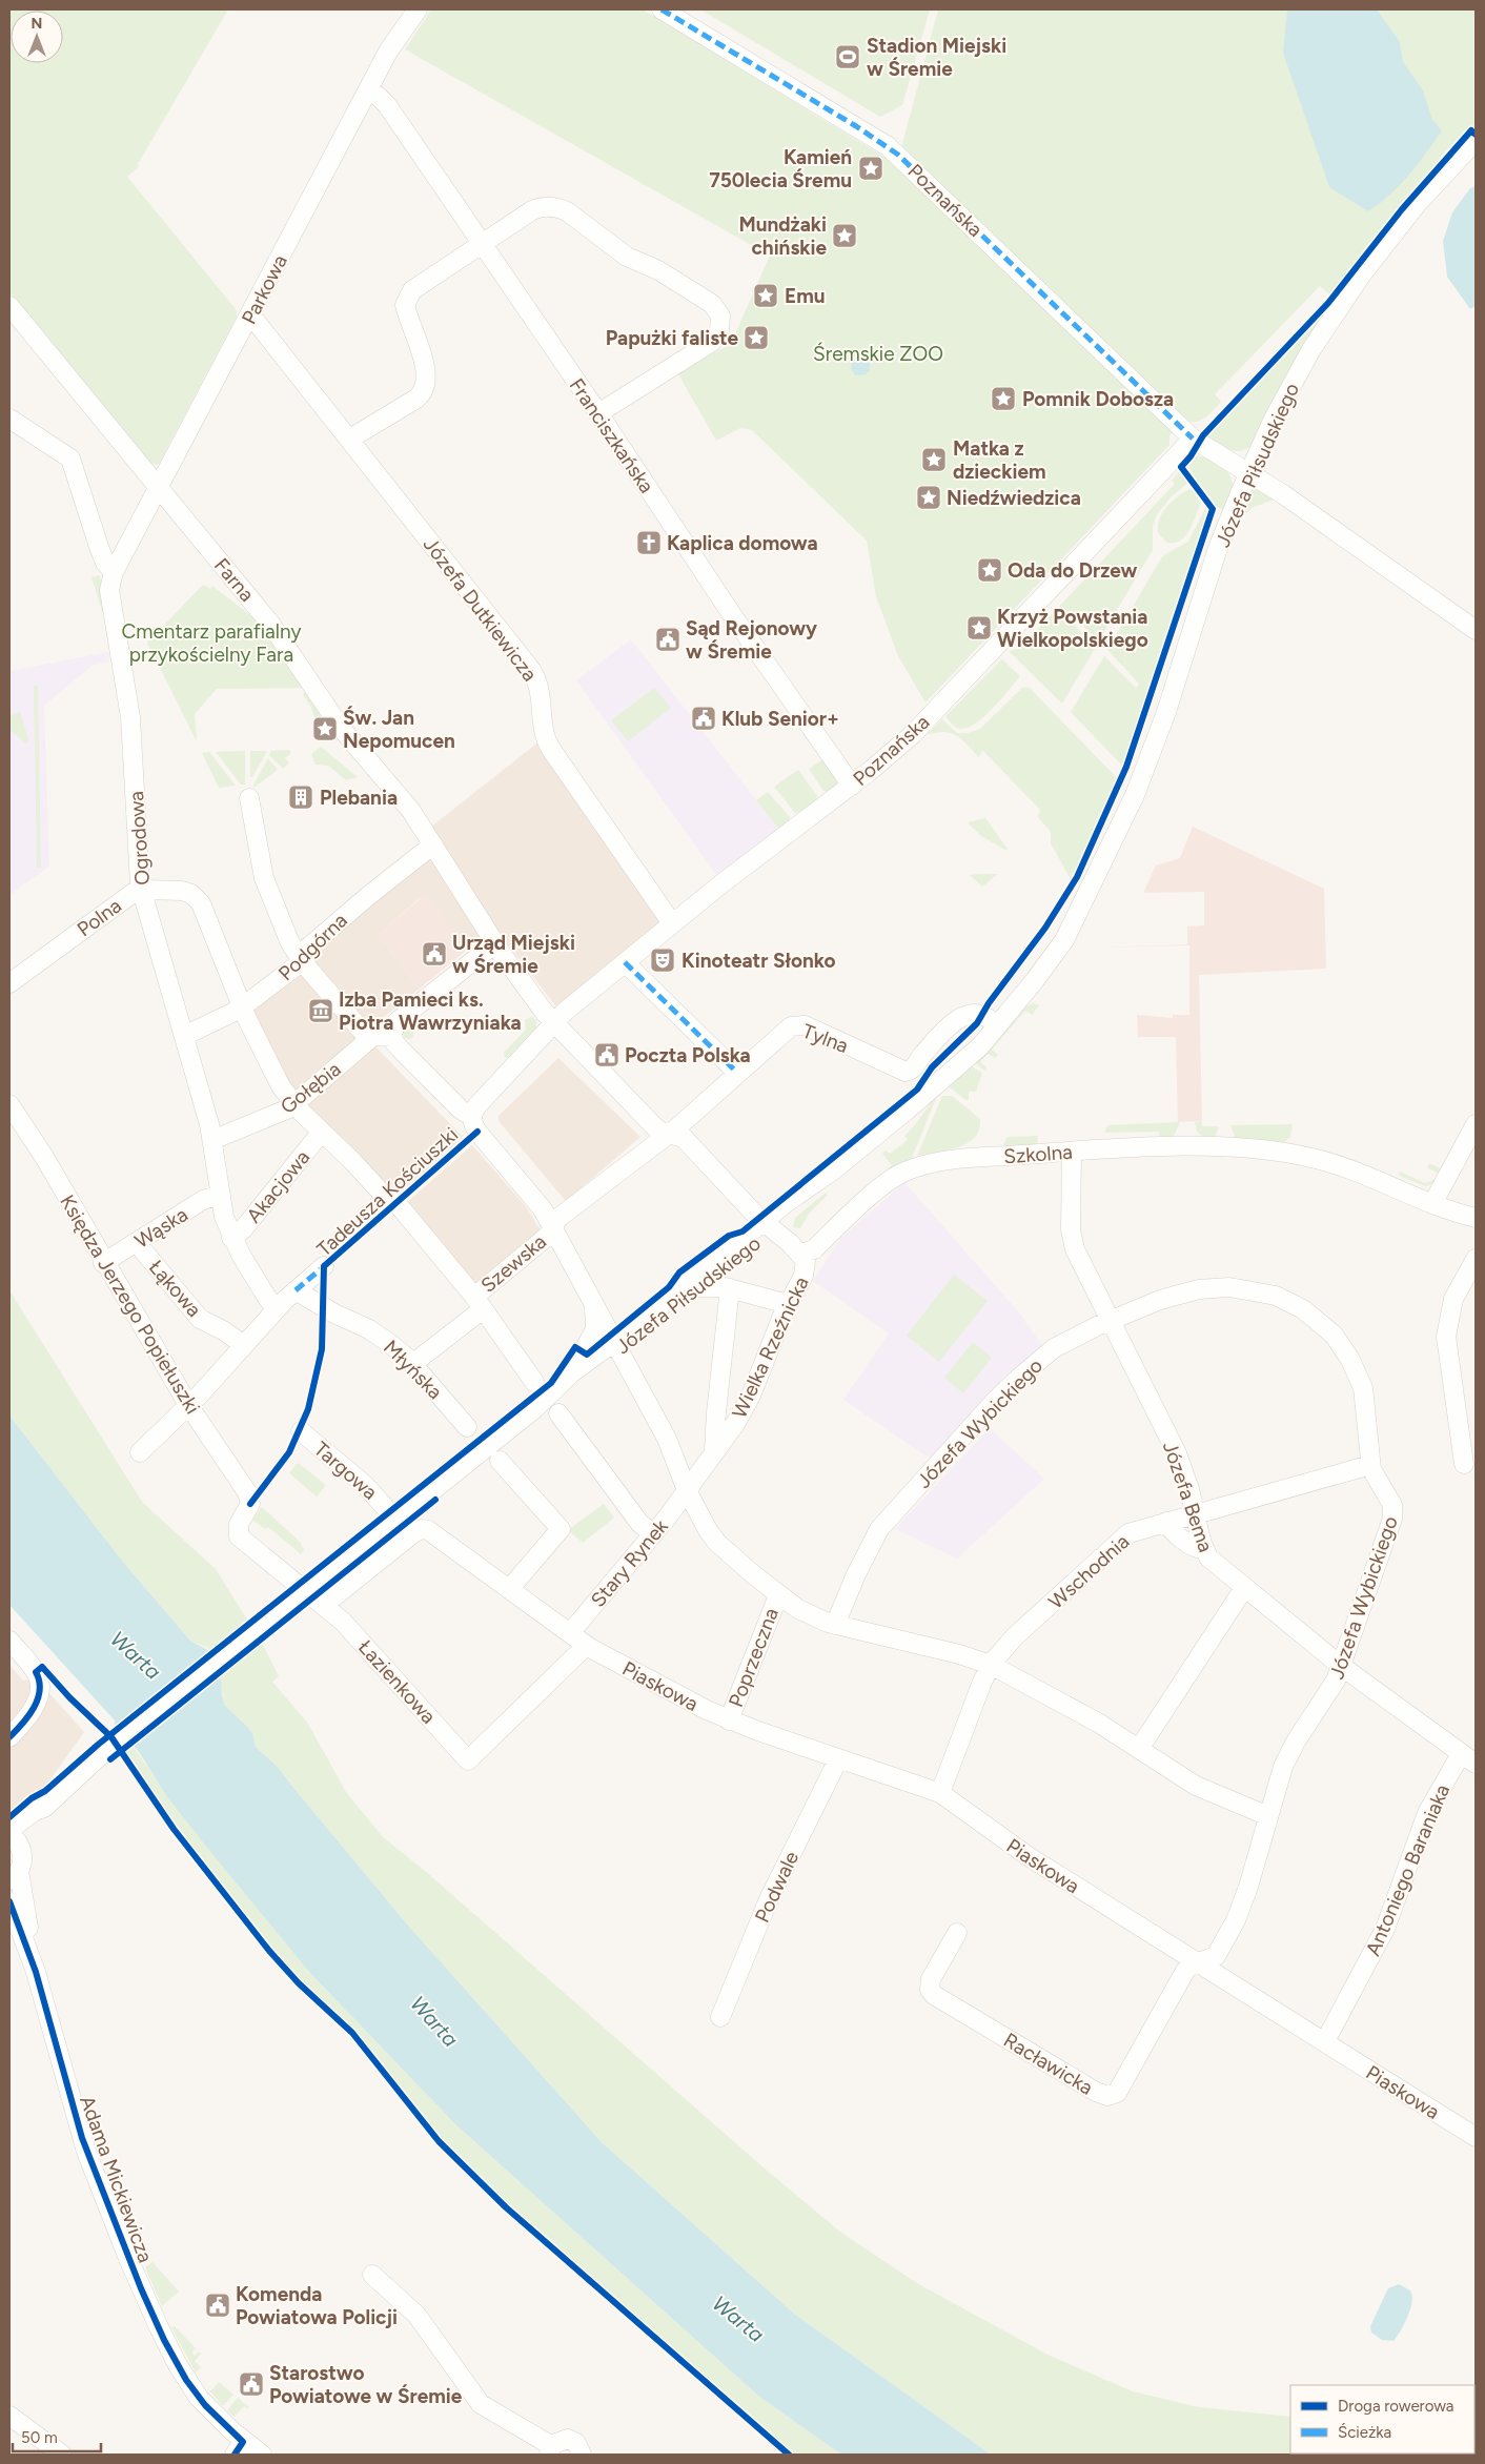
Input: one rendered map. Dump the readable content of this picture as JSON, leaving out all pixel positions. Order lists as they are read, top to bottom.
{
  "streets": {
    "street": [
      "Poznańska",
      "Parkowa",
      "Franciszkańska",
      "Józefa Piłsudskiego",
      "Farna",
      "Józefa Dutkiewicza",
      "Ogrodowa",
      "Polna",
      "Podgórna",
      "Tylna",
      "Gołębia",
      "Szkolna",
      "Akacjowa",
      "Tadeusza Kościuszki",
      "Wąska",
      "Szewska",
      "Łąkowa",
      "Księdza Jerzego Popiełuszki",
      "Wielka Rzeźnicka",
      "Młyńska",
      "Józefa Wybickiego",
      "Targowa",
      "Józefa Bema",
      "Stary Rynek",
      "Wschodnia",
      "Poprzeczna",
      "Łazienkowa",
      "Piaskowa",
      "Antoniego Baraniaka",
      "Podwale",
      "Racławicka",
      "Adama Mickiewicza"
    ]
  },
  "crossings": [
    ["Poznańska", "Franciszkańska"],
    ["Poznańska", "Józefa Piłsudskiego"],
    ["Poznańska", "Farna"],
    ["Poznańska", "Józefa Dutkiewicza"],
    ["Parkowa", "Franciszkańska"],
    ["Parkowa", "Farna"],
    ["Parkowa", "Józefa Dutkiewicza"],
    ["Parkowa", "Ogrodowa"],
    ["Józefa Piłsudskiego", "Tylna"],
    ["Farna", "Podgórna"],
    ["Farna", "Tylna"],
    ["Farna", "Szewska"],
    ["Ogrodowa", "Polna"],
    ["Ogrodowa", "Podgórna"],
    ["Ogrodowa", "Gołębia"],
    ["Ogrodowa", "Akacjowa"],
    ["Ogrodowa", "Tadeusza Kościuszki"],
    ["Ogrodowa", "Wąska"],
    ["Polna", "Podgórna"],
    ["Tylna", "Szewska"],
    ["Szkolna", "Wielka Rzeźnicka"],
    ["Szkolna", "Józefa Bema"],
    ["Tadeusza Kościuszki", "Łąkowa"],
    ["Tadeusza Kościuszki", "Księdza Jerzego Popiełuszki"],
    ["Tadeusza Kościuszki", "Młyńska"],
    ["Wąska", "Łąkowa"],
    ["Wąska", "Księdza Jerzego Popiełuszki"],
    ["Szewska", "Młyńska"],
    ["Księdza Jerzego Popiełuszki", "Łazienkowa"],
    ["Wielka Rzeźnicka", "Stary Rynek"],
    ["Józefa Wybickiego", "Józefa Bema"],
    ["Józefa Wybickiego", "Wschodnia"],
    ["Józefa Wybickiego", "Piaskowa"],
    ["Józefa Wybickiego", "Racławicka"],
    ["Józefa Bema", "Wschodnia"],
    ["Józefa Bema", "Antoniego Baraniaka"],
    ["Wschodnia", "Piaskowa"],
    ["Poprzeczna", "Piaskowa"],
    ["Łazienkowa", "Piaskowa"],
    ["Piaskowa", "Antoniego Baraniaka"],
    ["Piaskowa", "Podwale"],
    ["Piaskowa", "Racławicka"]
  ],
  "water": ["Warta"],
  "parks": ["Śremskie ZOO", "Cmentarz parafialny przykościelny Fara"],
  "places": {
    "sports": ["Stadion Miejski w Śremie"],
    "place": [
      "Kamień 750lecia Śremu",
      "Mundżaki chińskie",
      "Emu",
      "Papużki faliste",
      "Pomnik Dobosza",
      "Matka z dzieckiem",
      "Niedźwiedzica",
      "Oda do Drzew",
      "Krzyż Powstania Wielkopolskiego",
      "Św. Jan Nepomucen"
    ],
    "church": ["Kaplica domowa"],
    "public building": [
      "Sąd Rejonowy w Śremie",
      "Klub Senior+",
      "Urząd Miejski w Śremie",
      "Poczta Polska",
      "Komenda Powiatowa Policji",
      "Starostwo Powiatowe w Śremie"
    ],
    "building": ["Plebania"],
    "theatre": ["Kinoteatr Słonko"],
    "museum": ["Izba Pamieci ks. Piotra Wawrzyniaka"]
  },
  "legend": ["Droga rowerowa", "Ścieżka"],
  "scale_bar": "50 m",
  "north": "top"
}
